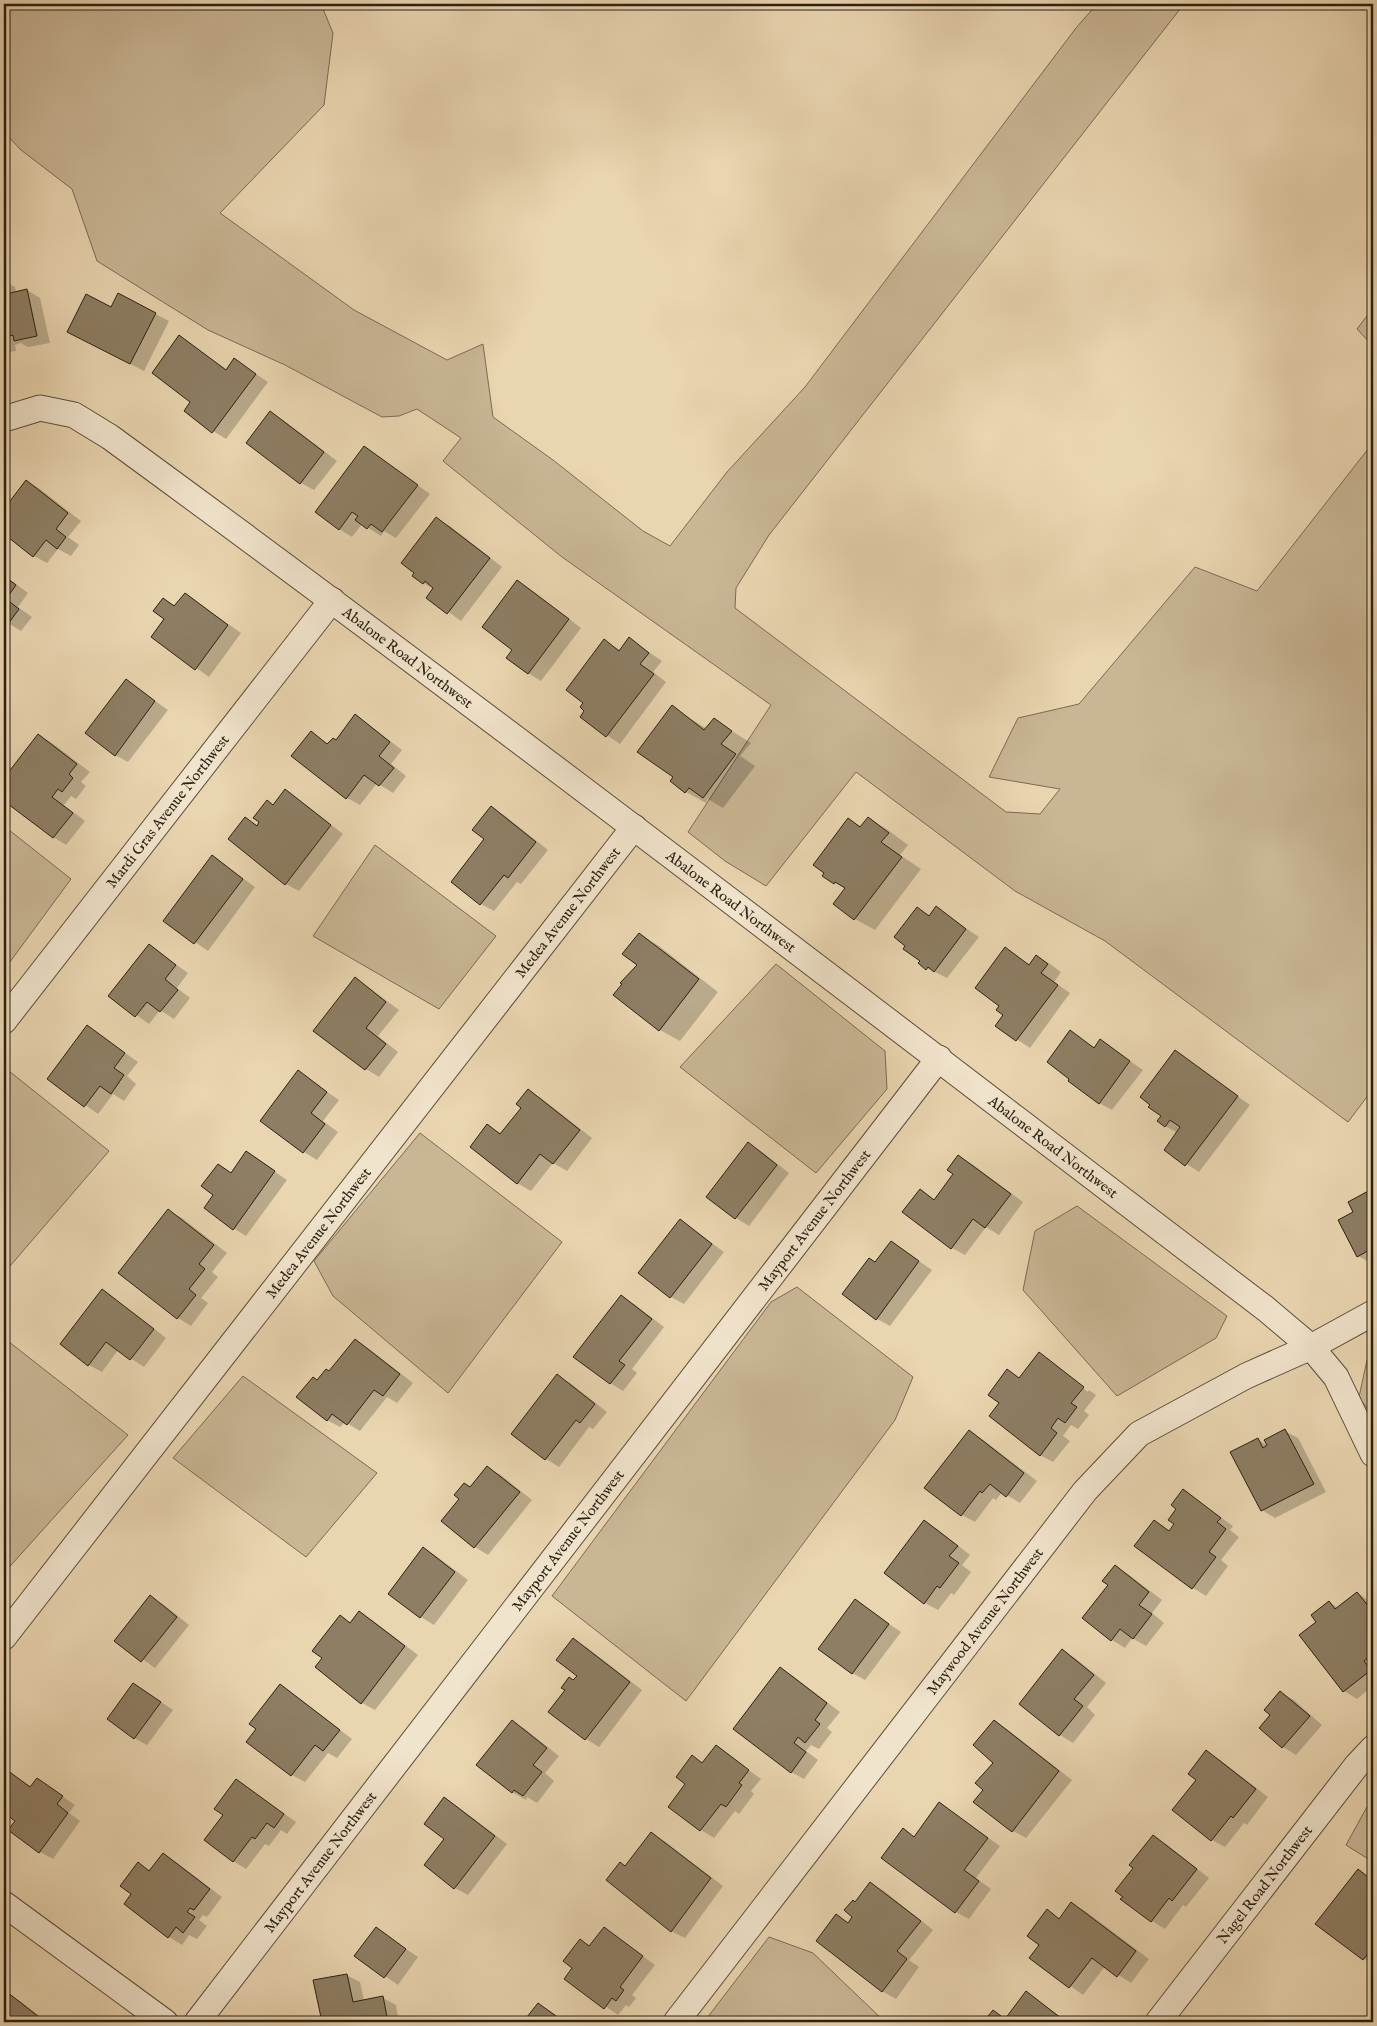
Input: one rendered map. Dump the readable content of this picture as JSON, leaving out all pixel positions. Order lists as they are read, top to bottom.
{
  "streets": {
    "street": [
      "Abalone Road Northwest",
      "Mardi Gras Avenue Northwest",
      "Medea Avenue Northwest",
      "Mayport Avenue Northwest",
      "Maywood Avenue Northwest",
      "Nagel Road Northwest"
    ]
  },
  "crossings": [
    ["Abalone Road Northwest", "Mardi Gras Avenue Northwest"],
    ["Abalone Road Northwest", "Medea Avenue Northwest"],
    ["Abalone Road Northwest", "Mayport Avenue Northwest"],
    ["Abalone Road Northwest", "Maywood Avenue Northwest"]
  ]
}
